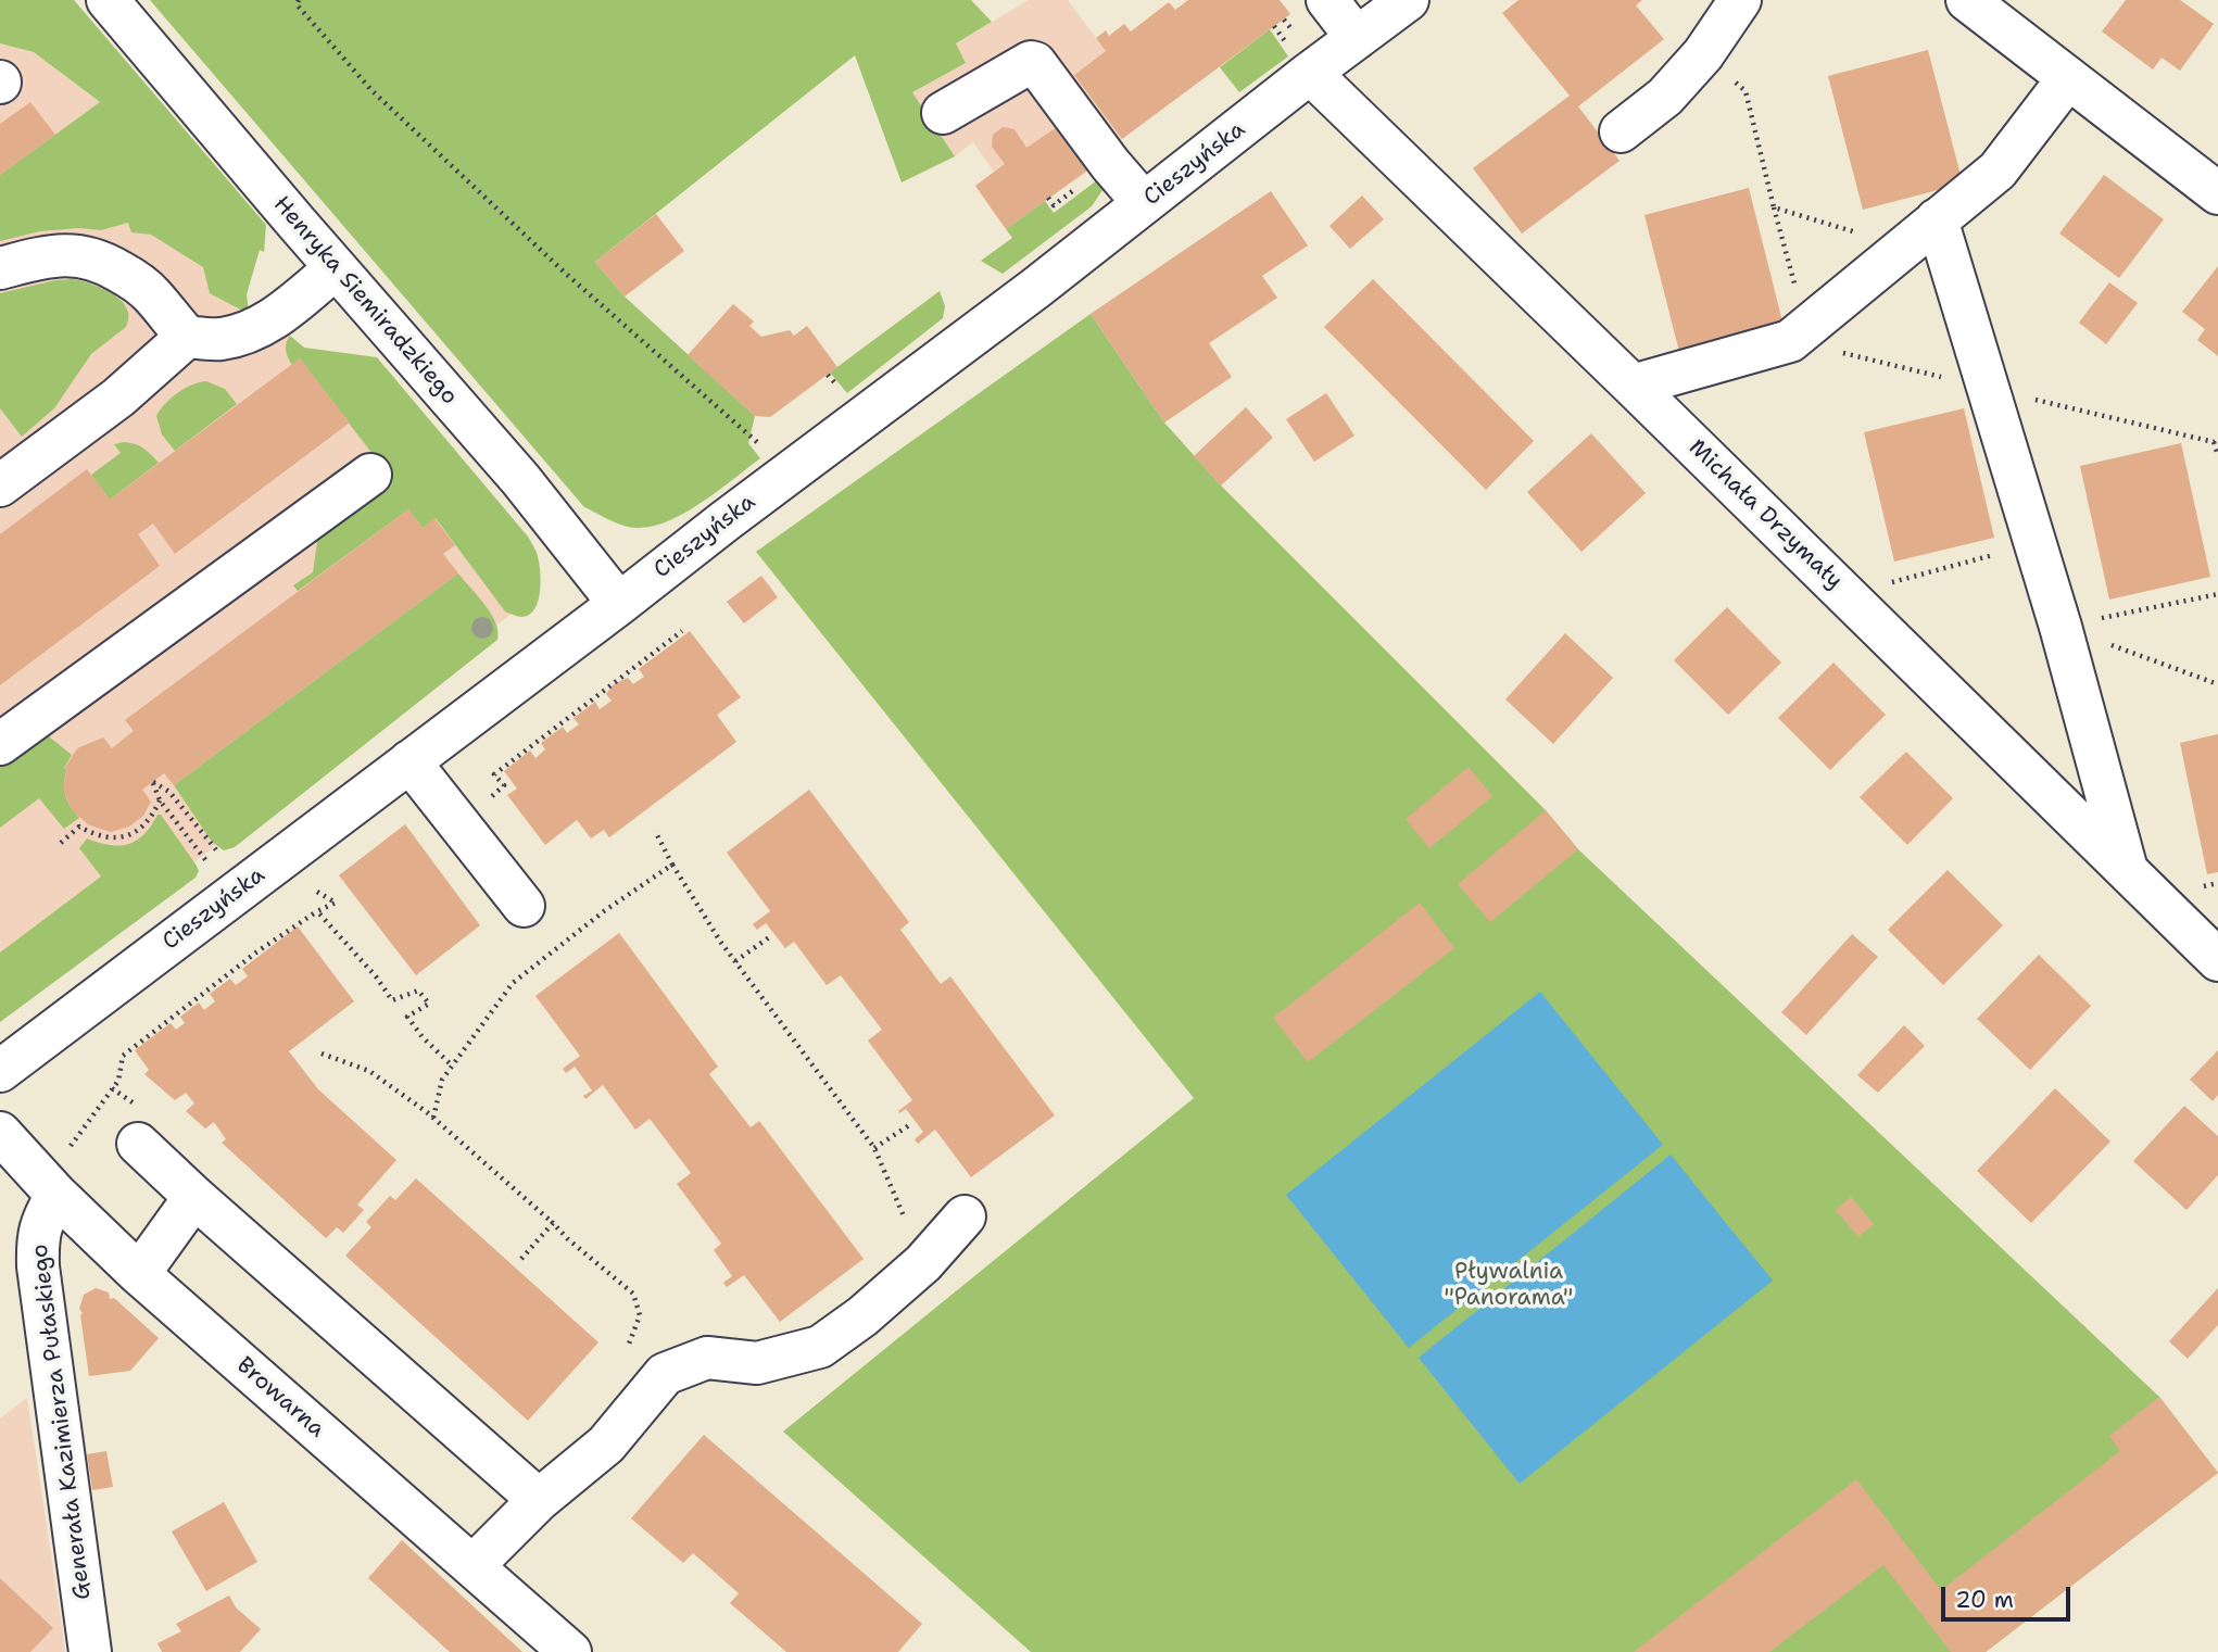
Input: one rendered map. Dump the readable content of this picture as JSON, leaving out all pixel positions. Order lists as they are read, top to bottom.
{
  "streets": {
    "street": [
      "Cieszyńska",
      "Henryka Siemiradzkiego",
      "Michała Drzymały",
      "Browarna",
      "Generała Kazimierza Pułaskiego"
    ]
  },
  "crossings": [
    ["Cieszyńska", "Henryka Siemiradzkiego"],
    ["Cieszyńska", "Michała Drzymały"],
    ["Browarna", "Generała Kazimierza Pułaskiego"]
  ],
  "parks": ["Pływalnia \"Panorama\""],
  "scale_bar": "20 m"
}
